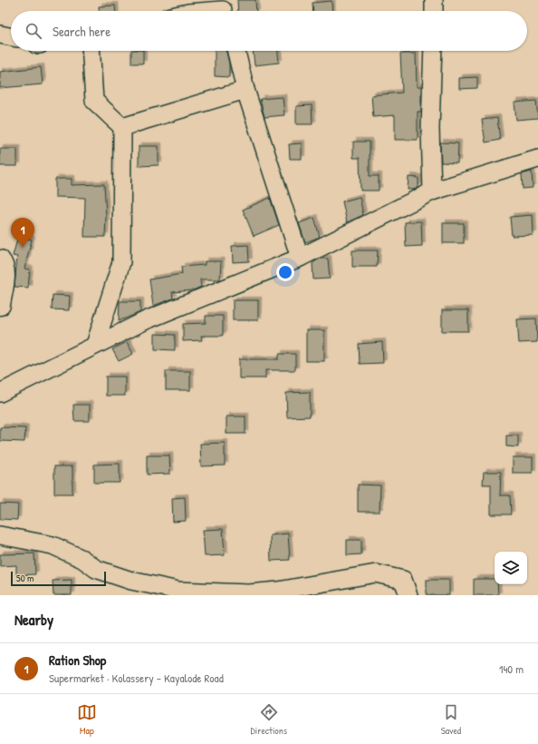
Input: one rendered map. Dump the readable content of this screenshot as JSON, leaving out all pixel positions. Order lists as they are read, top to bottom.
{
  "scale_bar": "50 m",
  "page": {
    "search": "Search here",
    "pins": "1",
    "scale": "50 m",
    "heading": "Nearby",
    "list": [
      {
        "mark": "1",
        "name": "Ration Shop",
        "note": "Supermarket · Kolassery - Kayalode Road",
        "value": "140 m"
      }
    ],
    "nav": ["Map", "Directions", "Saved"]
  }
}
